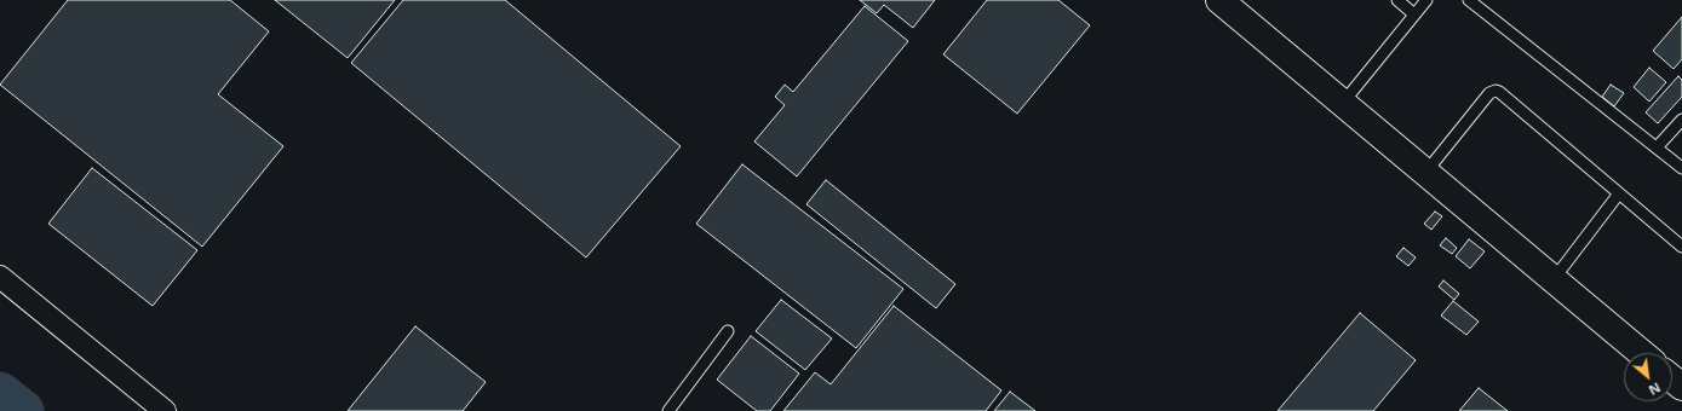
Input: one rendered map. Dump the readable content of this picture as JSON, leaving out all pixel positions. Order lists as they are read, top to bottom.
{
  "north": "bottom right"
}
